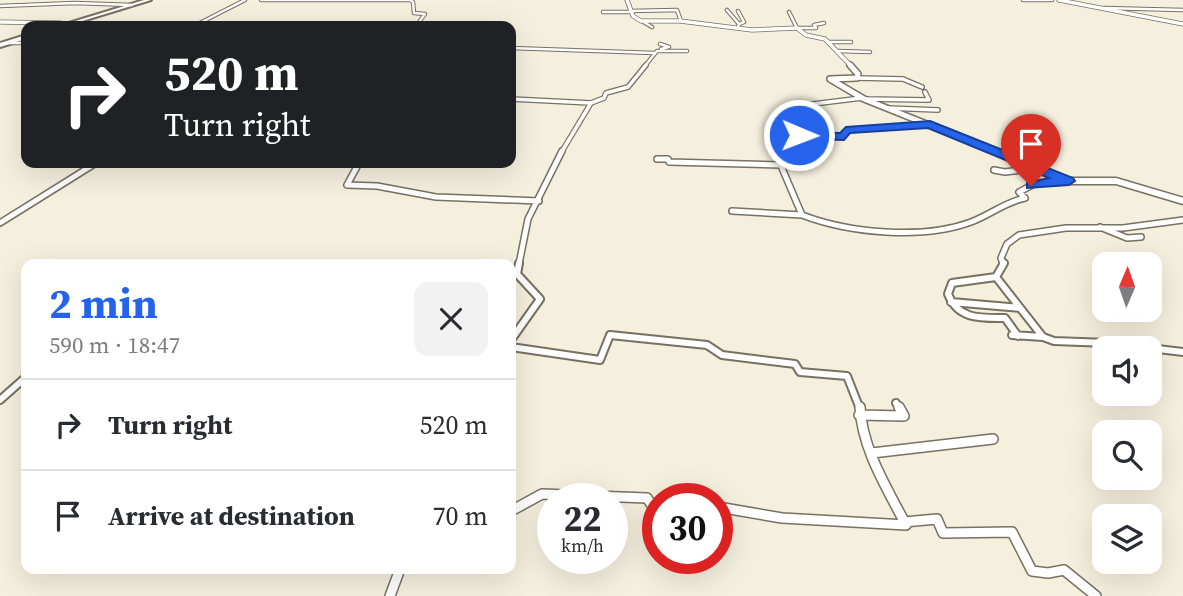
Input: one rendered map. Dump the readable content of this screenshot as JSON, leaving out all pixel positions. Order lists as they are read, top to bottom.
{
  "north": "top",
  "page": {
    "turn": ["520 m", "Turn right"],
    "heading": ["2 min", "590 m · 18:47"],
    "list": [
      {
        "name": "Turn right",
        "value": "520 m"
      },
      {
        "name": "Arrive at destination",
        "value": "70 m"
      }
    ],
    "speed": "22 km/h",
    "limit": "30"
  }
}
